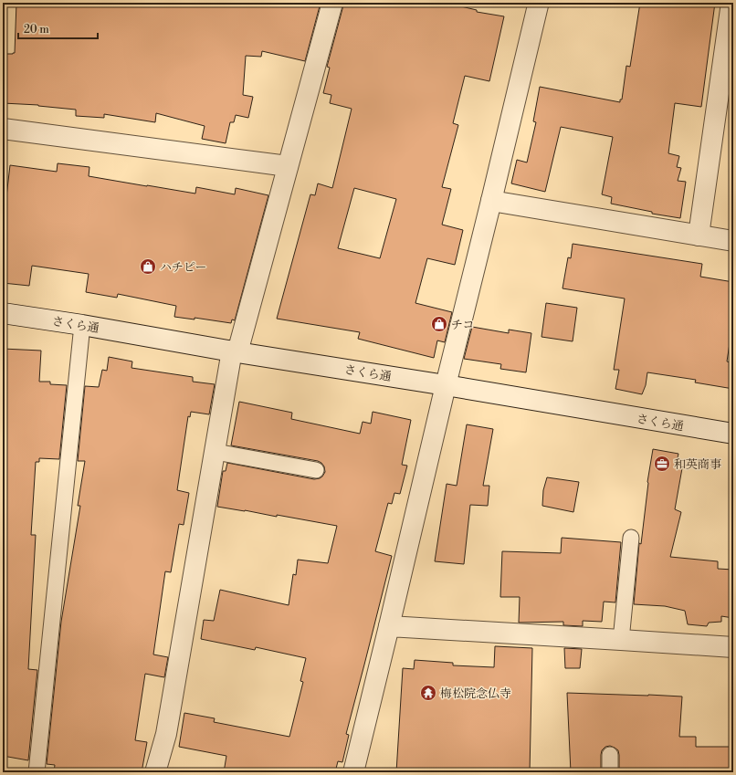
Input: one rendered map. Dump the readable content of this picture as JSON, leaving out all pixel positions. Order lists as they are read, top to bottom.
{
  "streets": {
    "street": ["さくら通"]
  },
  "places": {
    "shop": ["ハチピー", "チコ"],
    "office": ["和英商事"],
    "temple": ["梅松院念仏寺"]
  },
  "scale_bar": "20 m"
}
